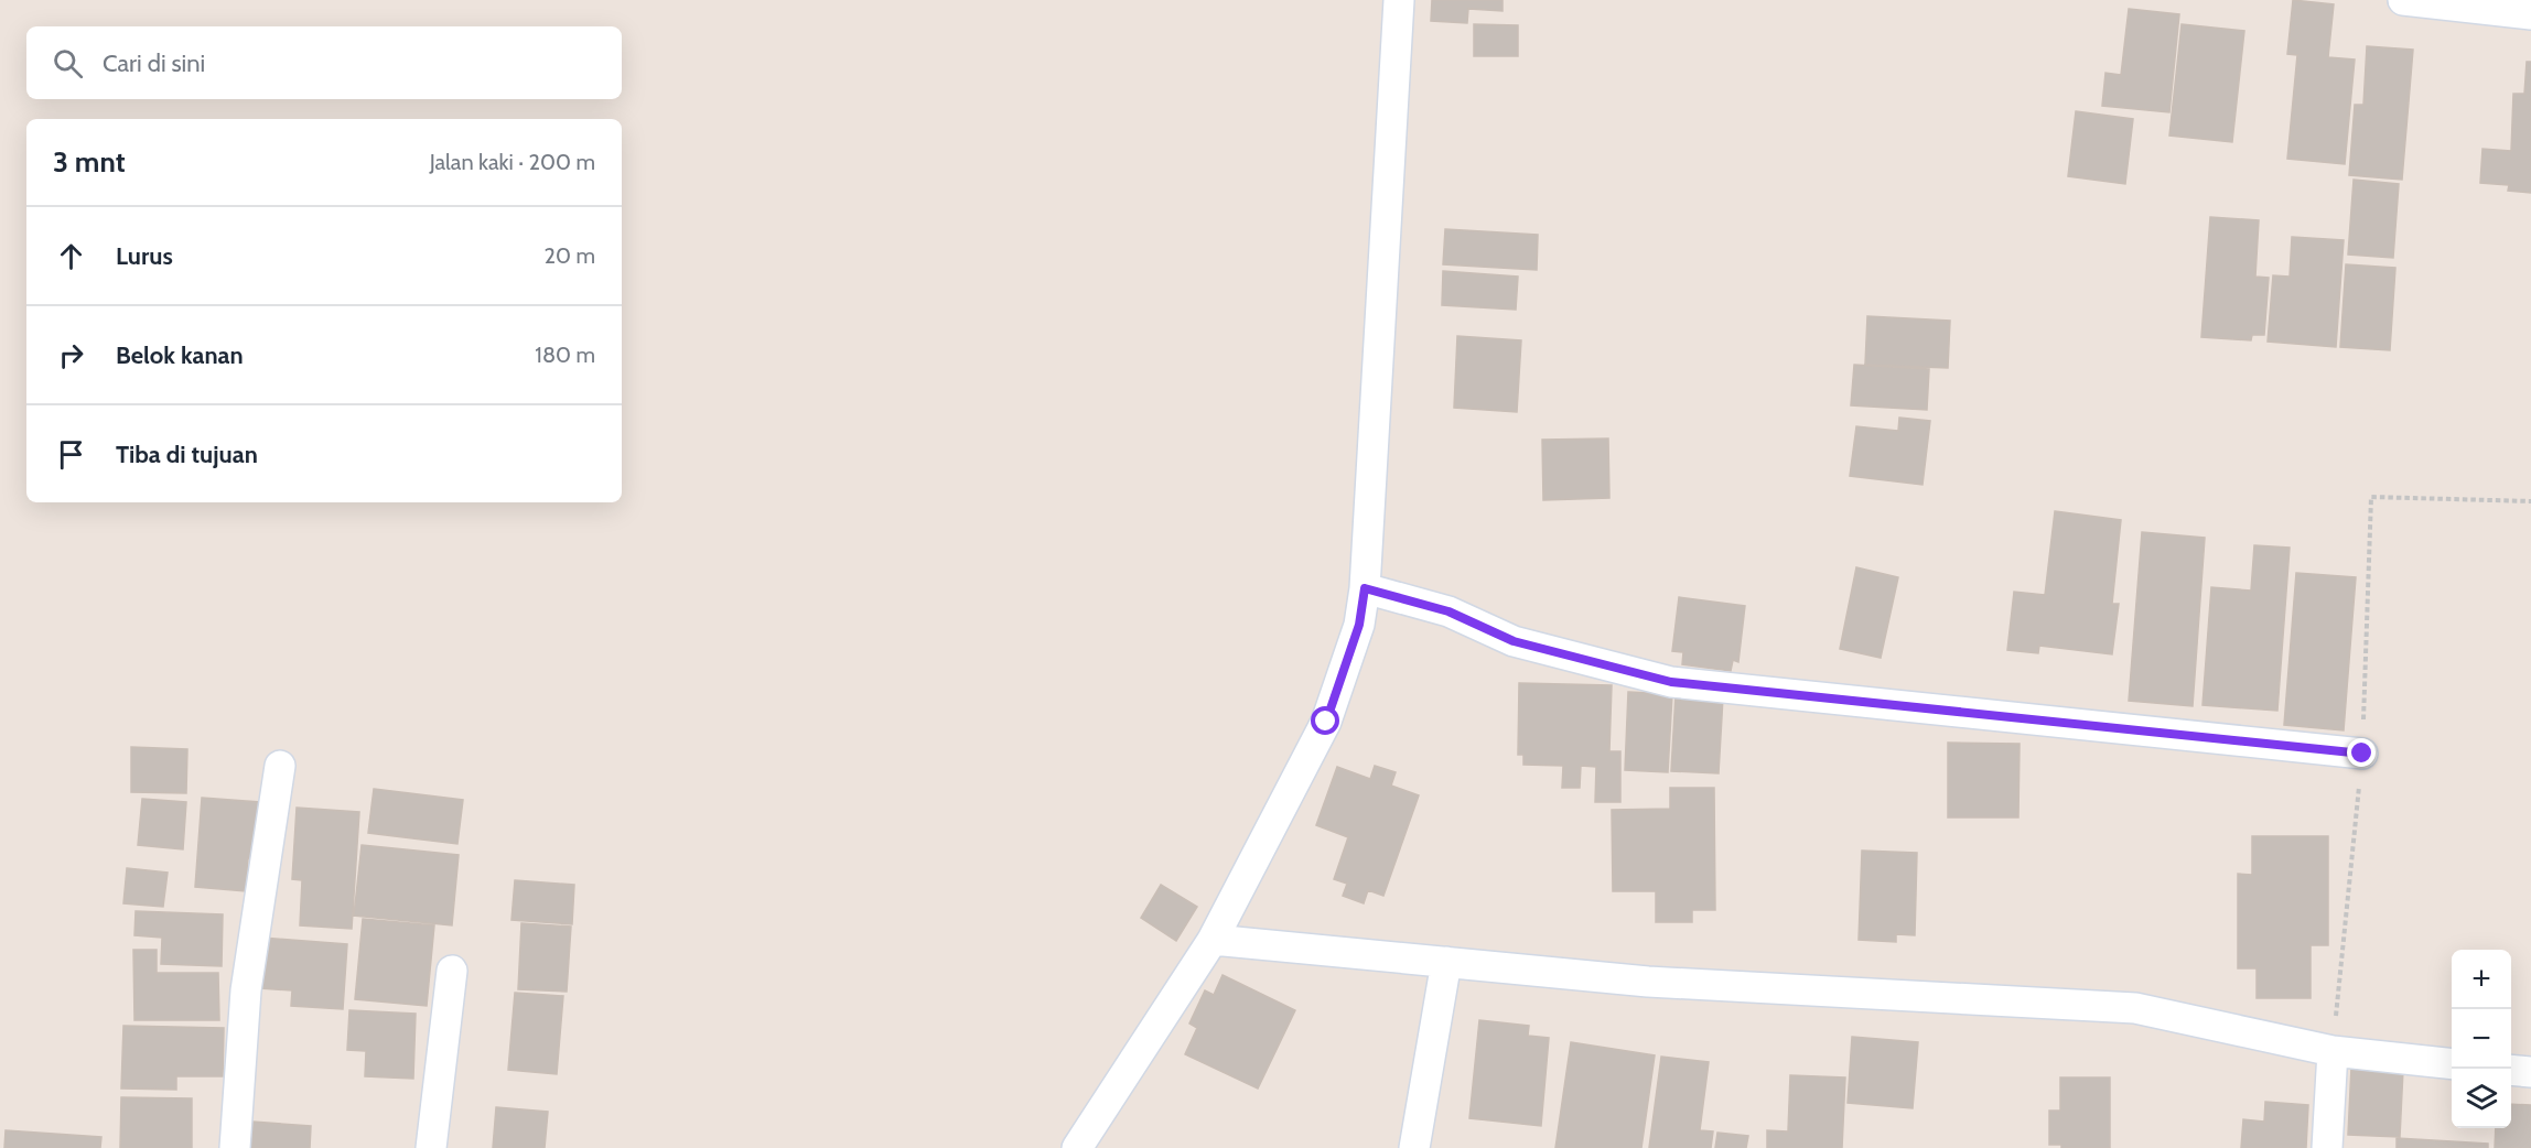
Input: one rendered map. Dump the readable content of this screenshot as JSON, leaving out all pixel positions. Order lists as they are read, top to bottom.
{
  "page": {
    "search": "Cari di sini",
    "heading": ["3 mnt", "Jalan kaki · 200 m"],
    "list": [
      ["Lurus", "20 m"],
      ["Belok kanan", "180 m"],
      "Tiba di tujuan"
    ],
    "map_buttons": ["+", "−"]
  }
}
